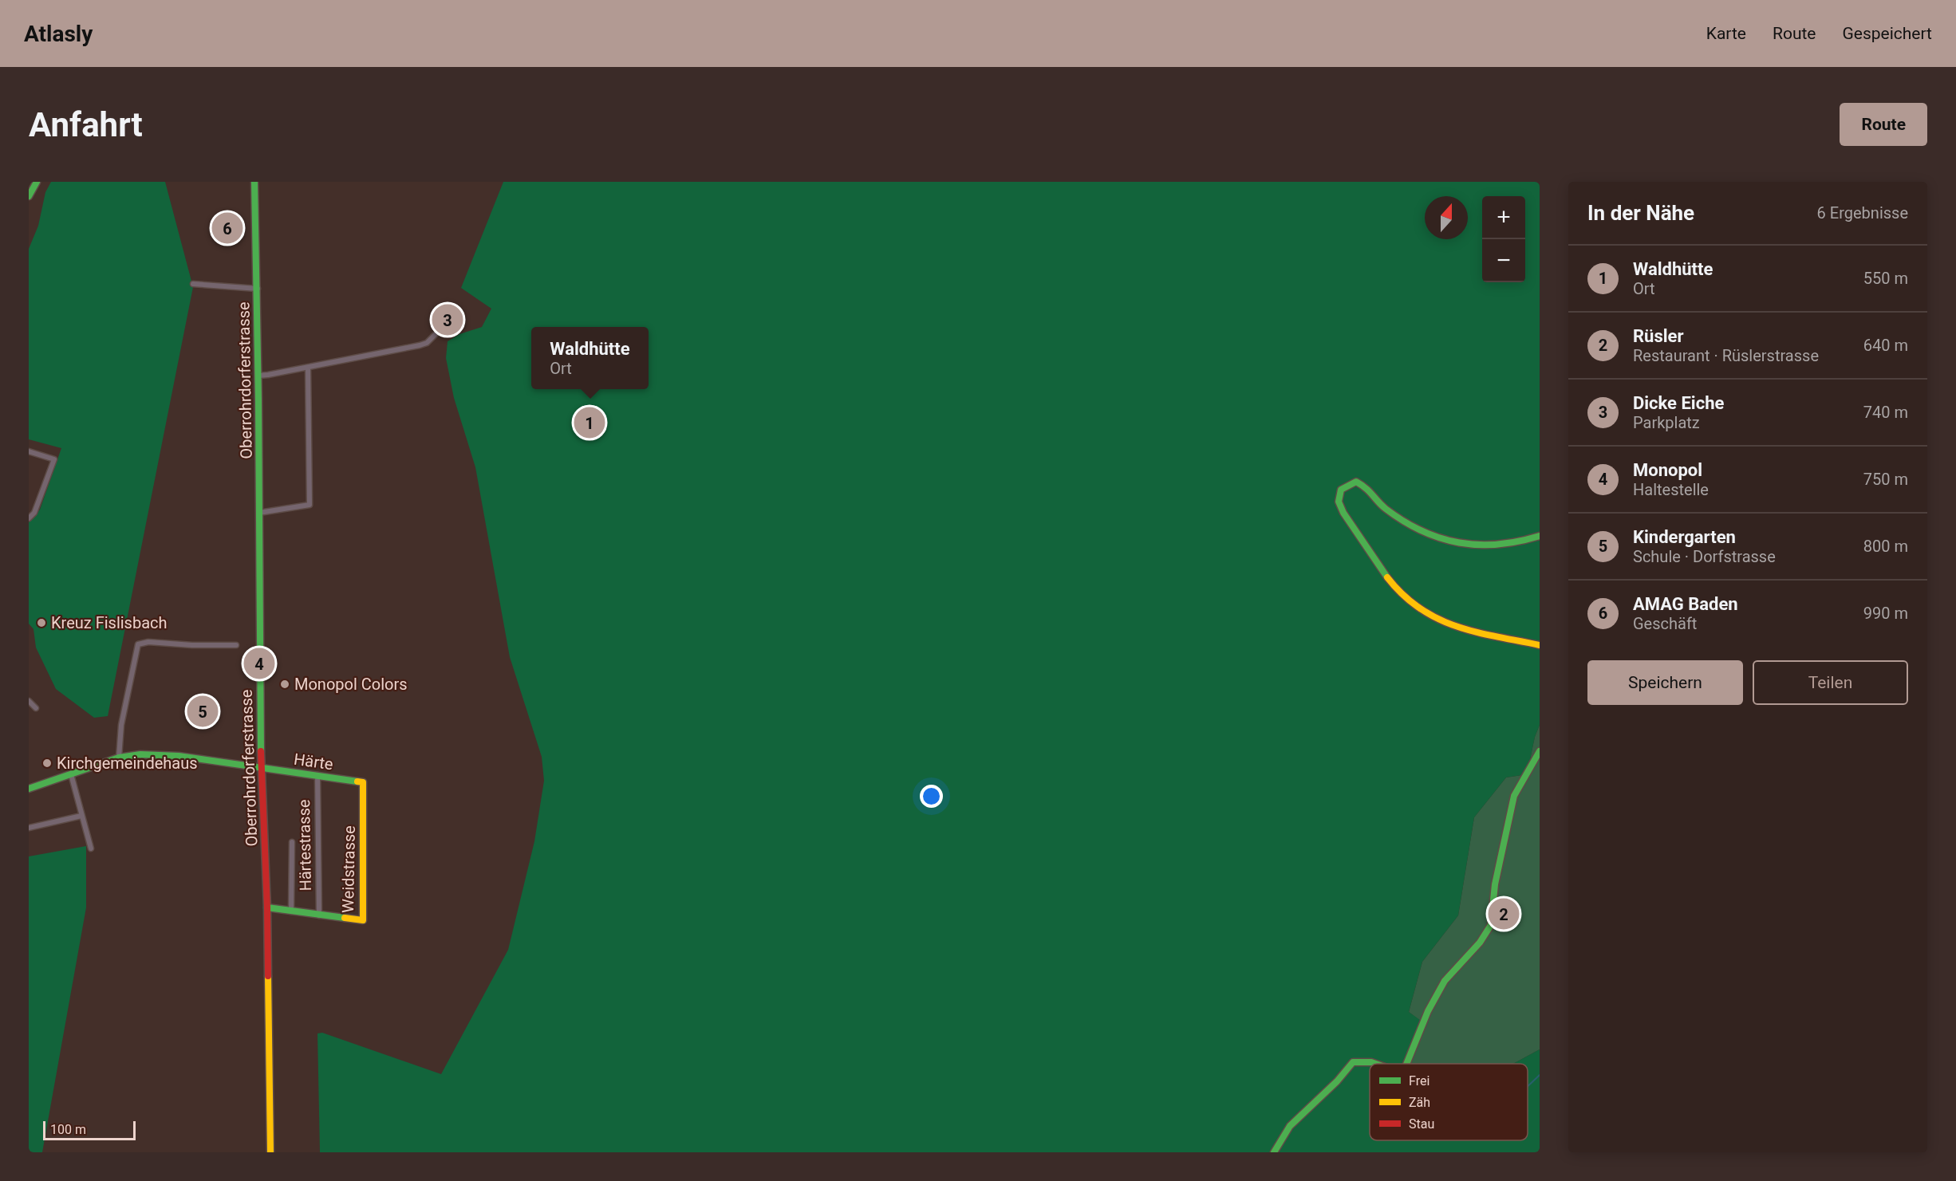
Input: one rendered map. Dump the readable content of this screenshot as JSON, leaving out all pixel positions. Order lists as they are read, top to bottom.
{
  "streets": {
    "street": [
      "Oberrohrdorferstrasse",
      "Härte",
      "Härtestrasse",
      "Weidstrasse"
    ]
  },
  "crossings": [
    ["Oberrohrdorferstrasse", "Härte"],
    ["Oberrohrdorferstrasse", "Weidstrasse"],
    ["Härte", "Härtestrasse"],
    ["Härte", "Weidstrasse"],
    ["Härtestrasse", "Weidstrasse"]
  ],
  "places": ["Kreuz Fislisbach", "Monopol Colors", "Kirchgemeindehaus"],
  "legend": ["Frei", "Zäh", "Stau"],
  "scale_bar": "100 m",
  "north": "top",
  "page": {
    "header": "Atlasly",
    "nav": ["Karte", "Route", "Gespeichert"],
    "buttons": [
      "Route",
      ["Speichern", "Teilen"]
    ],
    "title": "Anfahrt",
    "heading": ["In der Nähe", "6 Ergebnisse"],
    "map_buttons": ["+", "−"],
    "pins": [
      "6",
      "3",
      "1",
      "4",
      "5",
      "2"
    ],
    "list": [
      {
        "mark": "1",
        "name": "Waldhütte",
        "note": "Ort",
        "value": "550 m"
      },
      {
        "mark": "2",
        "name": "Rüsler",
        "note": "Restaurant · Rüslerstrasse",
        "value": "640 m"
      },
      {
        "mark": "3",
        "name": "Dicke Eiche",
        "note": "Parkplatz",
        "value": "740 m"
      },
      {
        "mark": "4",
        "name": "Monopol",
        "note": "Haltestelle",
        "value": "750 m"
      },
      {
        "mark": "5",
        "name": "Kindergarten",
        "note": "Schule · Dorfstrasse",
        "value": "800 m"
      },
      {
        "mark": "6",
        "name": "AMAG Baden",
        "note": "Geschäft",
        "value": "990 m"
      }
    ],
    "popup": ["Waldhütte", "Ort"],
    "scale": "100 m"
  }
}
